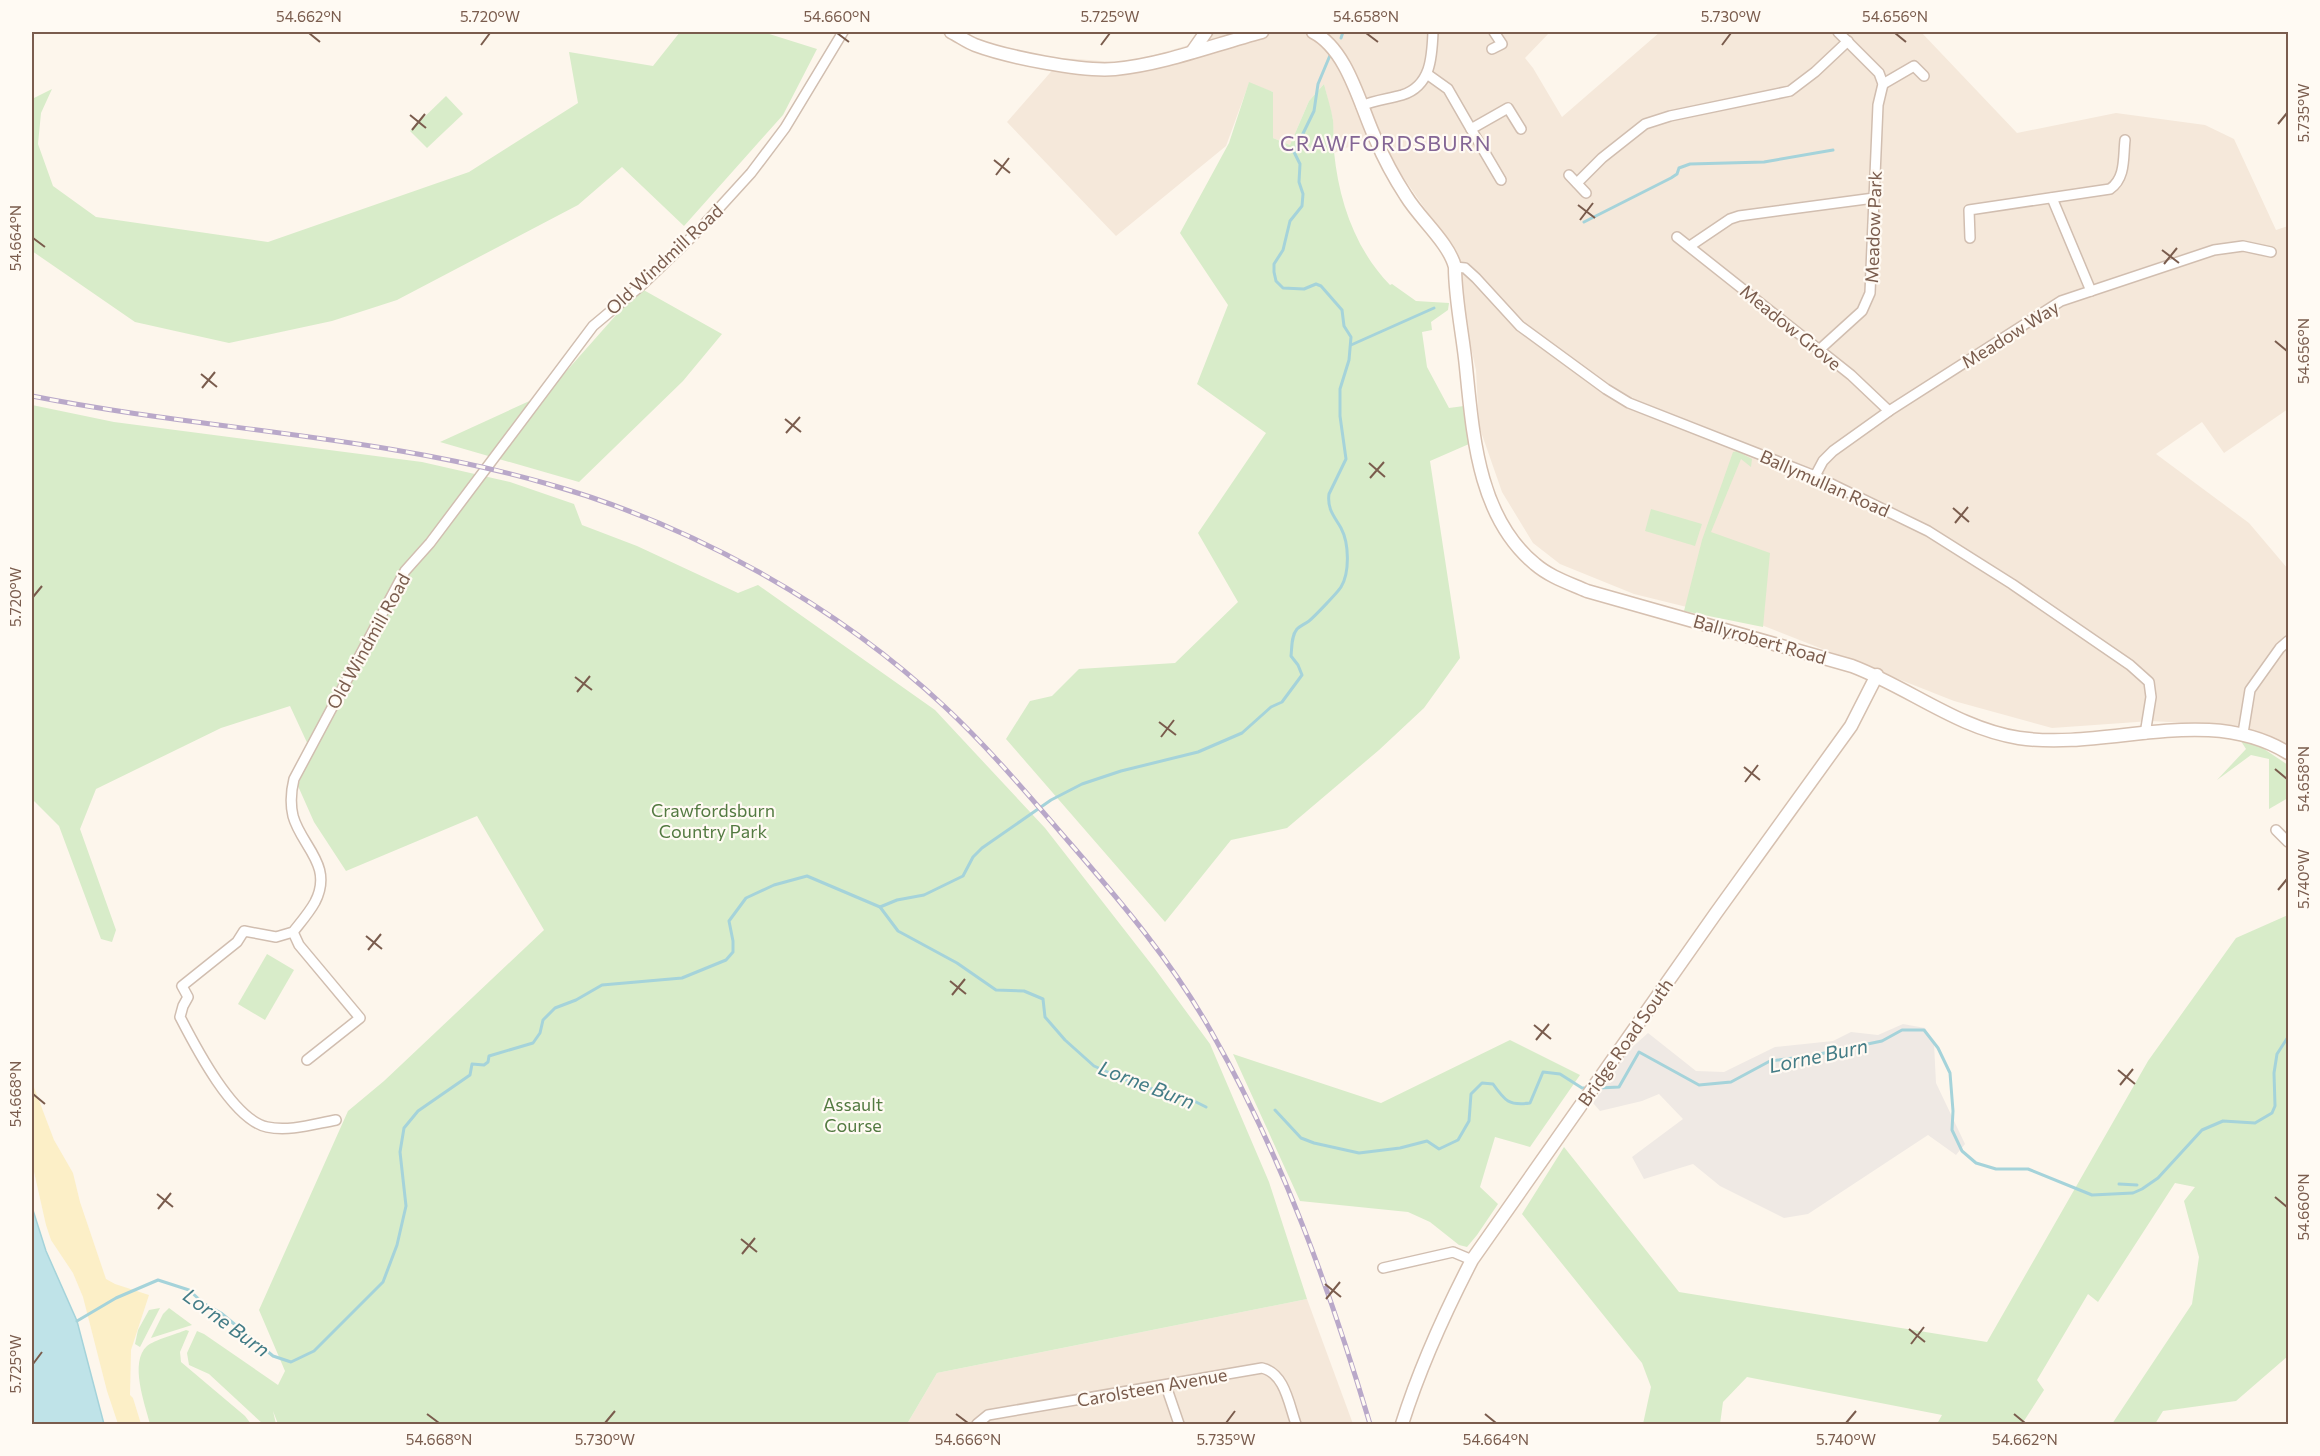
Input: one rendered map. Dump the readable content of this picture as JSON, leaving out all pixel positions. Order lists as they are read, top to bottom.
{
  "streets": {
    "main road": ["Ballyrobert Road", "Bridge Road South"],
    "street": [
      "Meadow Park",
      "Old Windmill Road",
      "Meadow Grove",
      "Meadow Way",
      "Ballymullan Road",
      "Carolsteen Avenue"
    ]
  },
  "crossings": [
    ["Meadow Park", "Meadow Grove"],
    ["Meadow Grove", "Meadow Way"],
    ["Meadow Way", "Ballymullan Road"],
    ["Ballymullan Road", "Ballyrobert Road"],
    ["Ballyrobert Road", "Bridge Road South"]
  ],
  "districts": ["CRAWFORDSBURN"],
  "water": ["Lorne Burn"],
  "parks": ["Crawfordsburn Country Park", "Assault Course"],
  "coordinates": [
    "54.662°N",
    "5.720°W",
    "54.660°N",
    "5.725°W",
    "54.658°N",
    "5.730°W",
    "54.656°N",
    "5.735°W",
    "54.664°N",
    "5.740°W",
    "54.668°N",
    "54.666°N"
  ]
}
